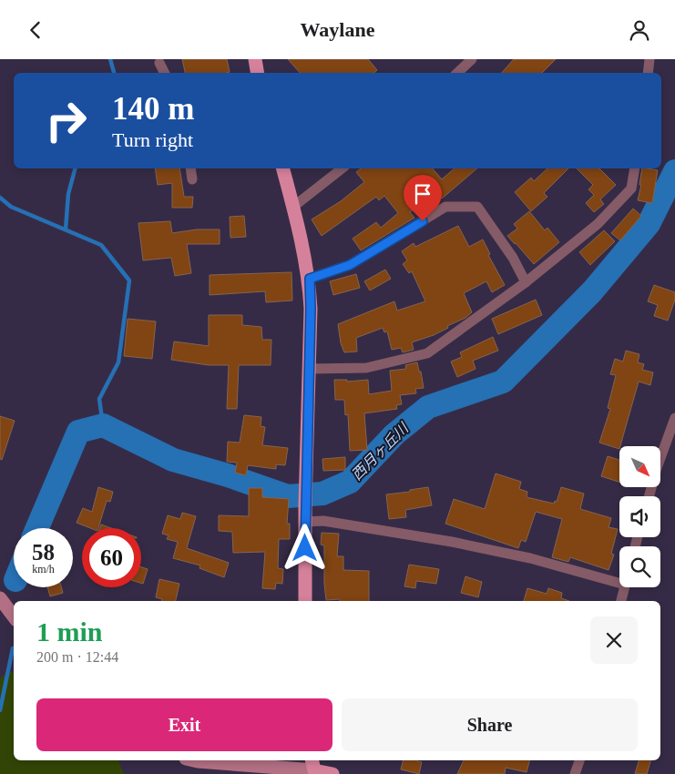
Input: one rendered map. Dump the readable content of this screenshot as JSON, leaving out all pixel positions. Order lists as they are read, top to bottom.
{
  "water": ["西月ヶ丘川"],
  "north": "bottom right",
  "page": {
    "header": "Waylane",
    "turn": ["140 m", "Turn right"],
    "speed": "58 km/h",
    "limit": "60",
    "heading": ["1 min", "200 m · 12:44"],
    "buttons": ["Exit", "Share"]
  }
}
